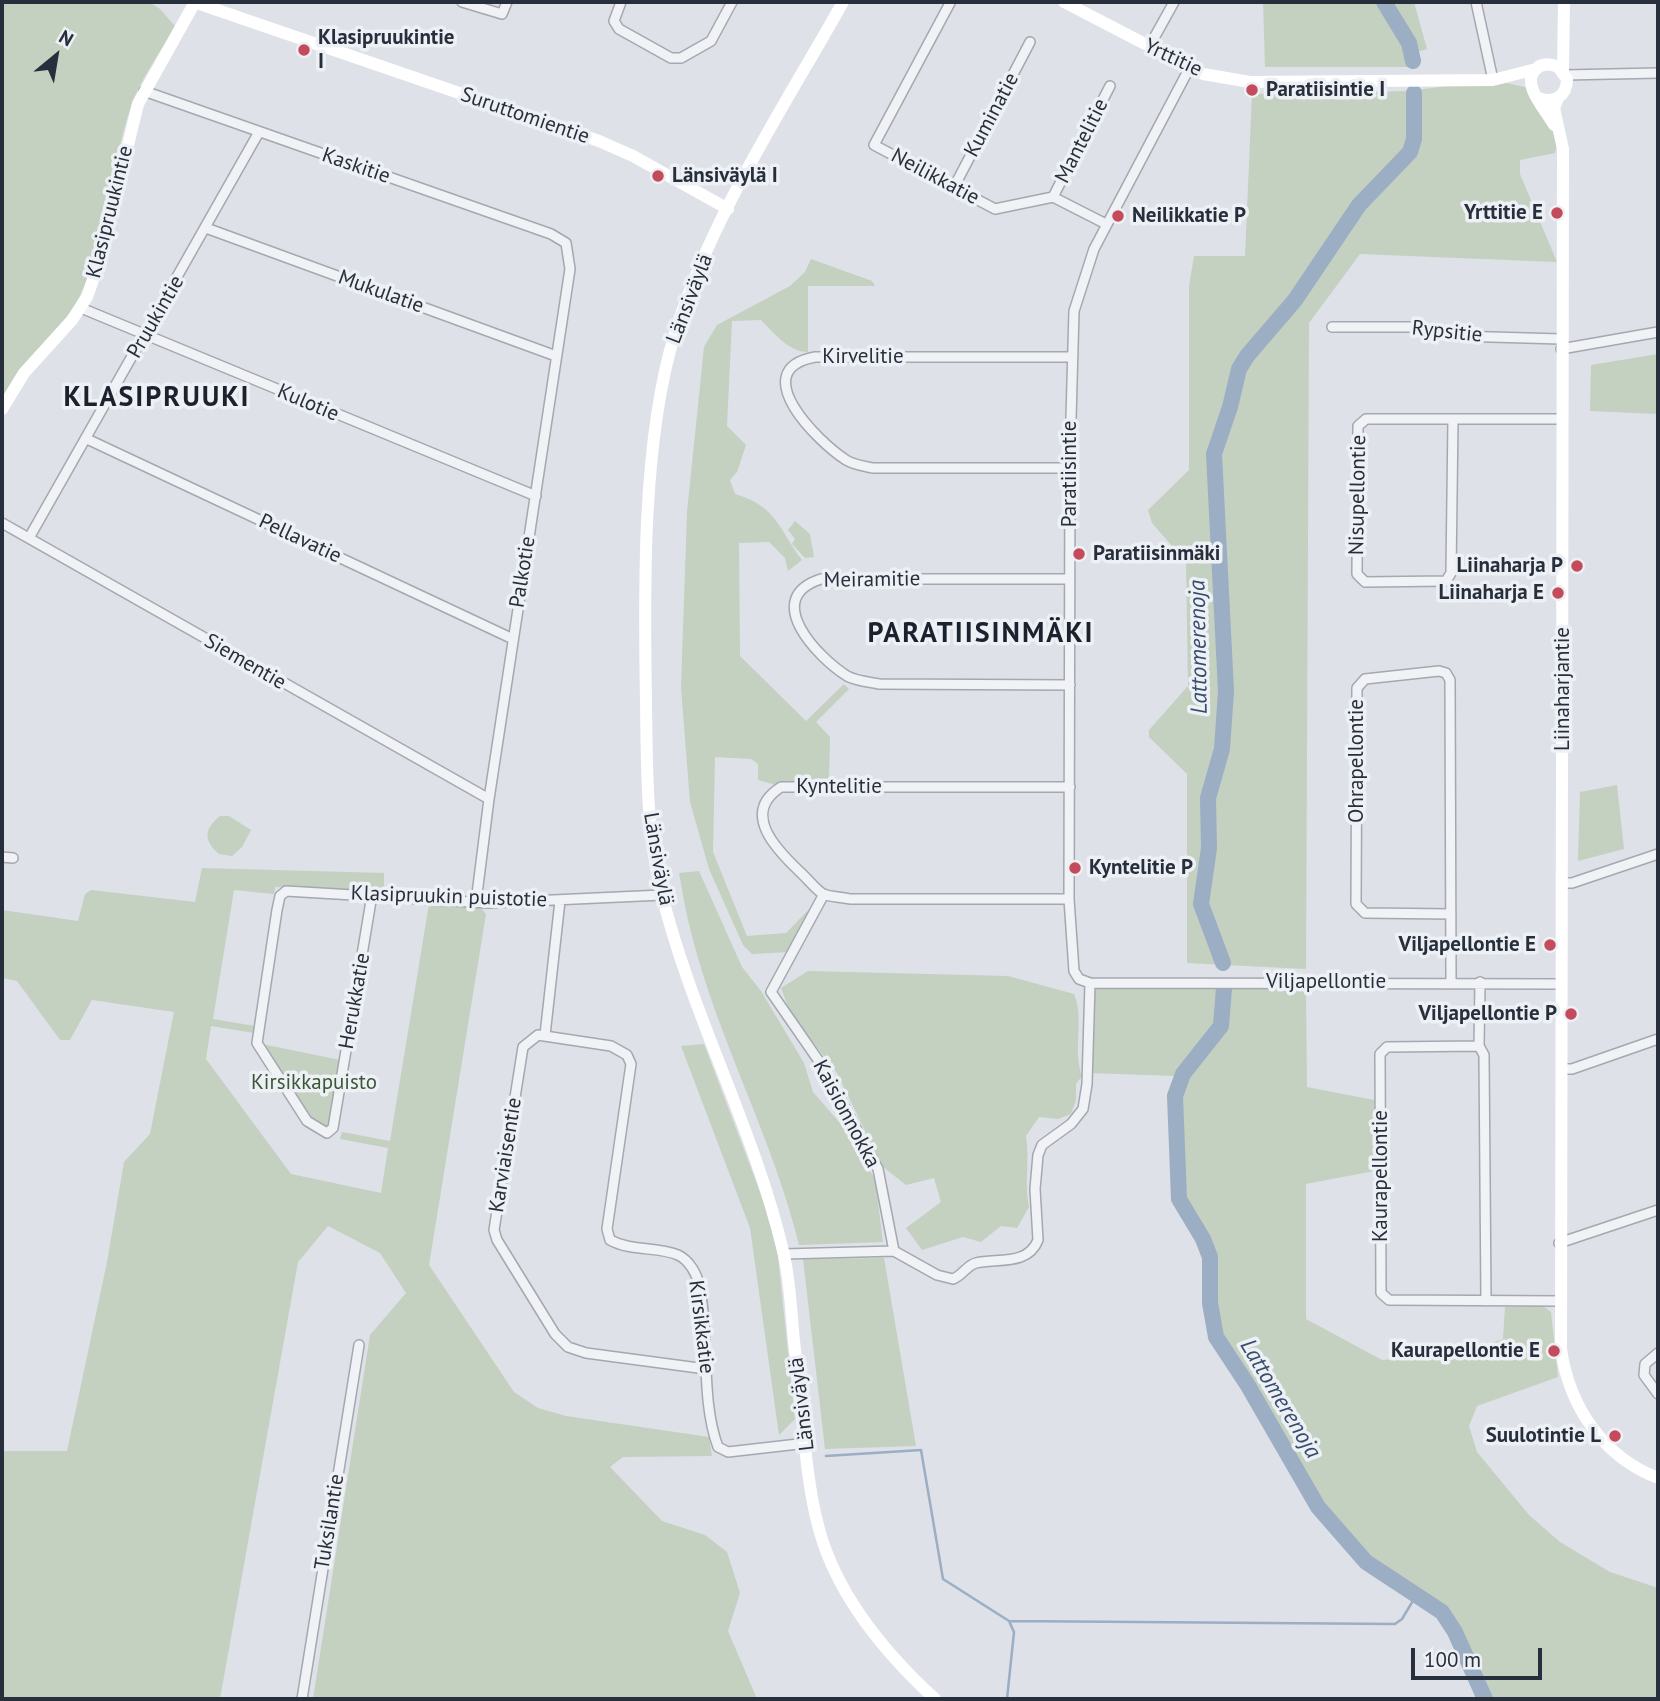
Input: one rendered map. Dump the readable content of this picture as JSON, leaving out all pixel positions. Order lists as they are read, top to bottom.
{
  "streets": {
    "main road": [
      "Yrttitie",
      "Suruttomientie",
      "Klasipruukintie",
      "Länsiväylä",
      "Liinaharjantie"
    ],
    "street": [
      "Kuminatie",
      "Mantelitie",
      "Kaskitie",
      "Neilikkatie",
      "Mukulatie",
      "Pruukintie",
      "Rypsitie",
      "Kirvelitie",
      "Kulotie",
      "Paratiisintie",
      "Nisupellontie",
      "Pellavatie",
      "Palkotie",
      "Meiramitie",
      "Siementie",
      "Ohrapellontie",
      "Kyntelitie",
      "Klasipruukin puistotie",
      "Viljapellontie",
      "Herukkatie",
      "Kaisionnokka",
      "Karviaisentie",
      "Kaurapellontie",
      "Kirsikkatie",
      "Tuksilantie"
    ]
  },
  "crossings": [
    ["Yrttitie", "Paratiisintie"],
    ["Yrttitie", "Liinaharjantie"],
    ["Kuminatie", "Neilikkatie"],
    ["Suruttomientie", "Klasipruukintie"],
    ["Suruttomientie", "Länsiväylä"],
    ["Mantelitie", "Neilikkatie"],
    ["Kaskitie", "Klasipruukintie"],
    ["Kaskitie", "Pruukintie"],
    ["Kaskitie", "Palkotie"],
    ["Klasipruukintie", "Kulotie"],
    ["Mukulatie", "Pruukintie"],
    ["Mukulatie", "Palkotie"],
    ["Länsiväylä", "Klasipruukin puistotie"],
    ["Länsiväylä", "Kirsikkatie"],
    ["Pruukintie", "Kulotie"],
    ["Pruukintie", "Pellavatie"],
    ["Pruukintie", "Siementie"],
    ["Rypsitie", "Liinaharjantie"],
    ["Kirvelitie", "Paratiisintie"],
    ["Kulotie", "Palkotie"],
    ["Paratiisintie", "Meiramitie"],
    ["Paratiisintie", "Kyntelitie"],
    ["Paratiisintie", "Viljapellontie"],
    ["Nisupellontie", "Liinaharjantie"],
    ["Pellavatie", "Palkotie"],
    ["Palkotie", "Siementie"],
    ["Palkotie", "Klasipruukin puistotie"],
    ["Liinaharjantie", "Viljapellontie"],
    ["Liinaharjantie", "Kaurapellontie"],
    ["Ohrapellontie", "Viljapellontie"],
    ["Kyntelitie", "Kaisionnokka"],
    ["Klasipruukin puistotie", "Herukkatie"],
    ["Karviaisentie", "Kirsikkatie"]
  ],
  "districts": ["KLASIPRUUKI", "PARATIISINMÄKI"],
  "water": ["Lattomerenoja"],
  "parks": ["Kirsikkapuisto"],
  "places": [
    "Klasipruukintie I",
    "Paratiisintie I",
    "Länsiväylä I",
    "Yrttitie E",
    "Neilikkatie P",
    "Paratiisinmäki",
    "Liinaharja P",
    "Liinaharja E",
    "Kyntelitie P",
    "Viljapellontie E",
    "Viljapellontie P",
    "Kaurapellontie E",
    "Suulotintie L"
  ],
  "scale_bar": "100 m",
  "north": "top right"
}
